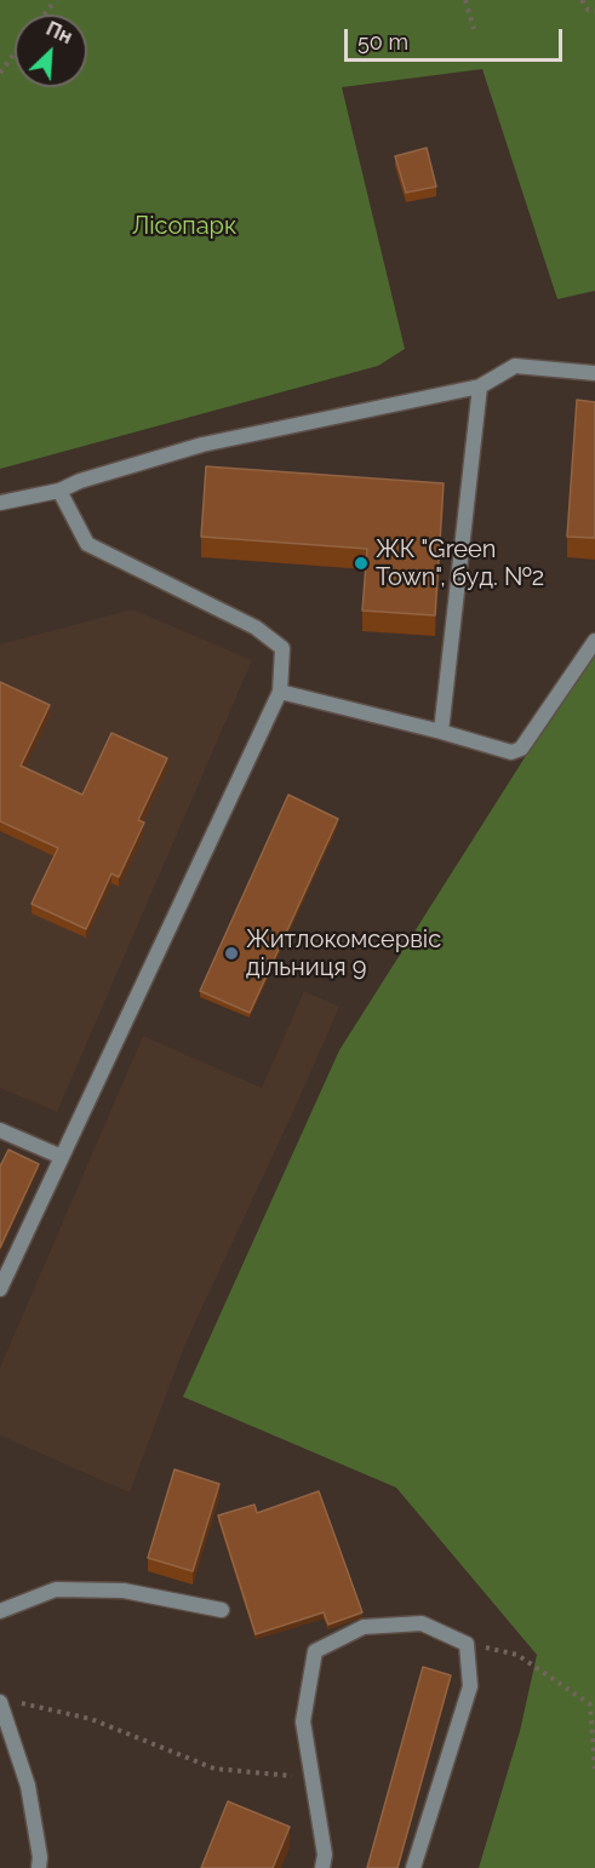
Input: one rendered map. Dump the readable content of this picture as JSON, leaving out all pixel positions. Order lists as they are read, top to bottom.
{
  "parks": ["Лісопарк"],
  "places": ["ЖК \"Green Town\", буд. №2", "Житлокомсервіс дільниця 9"],
  "scale_bar": "50 m",
  "north": "top right"
}
